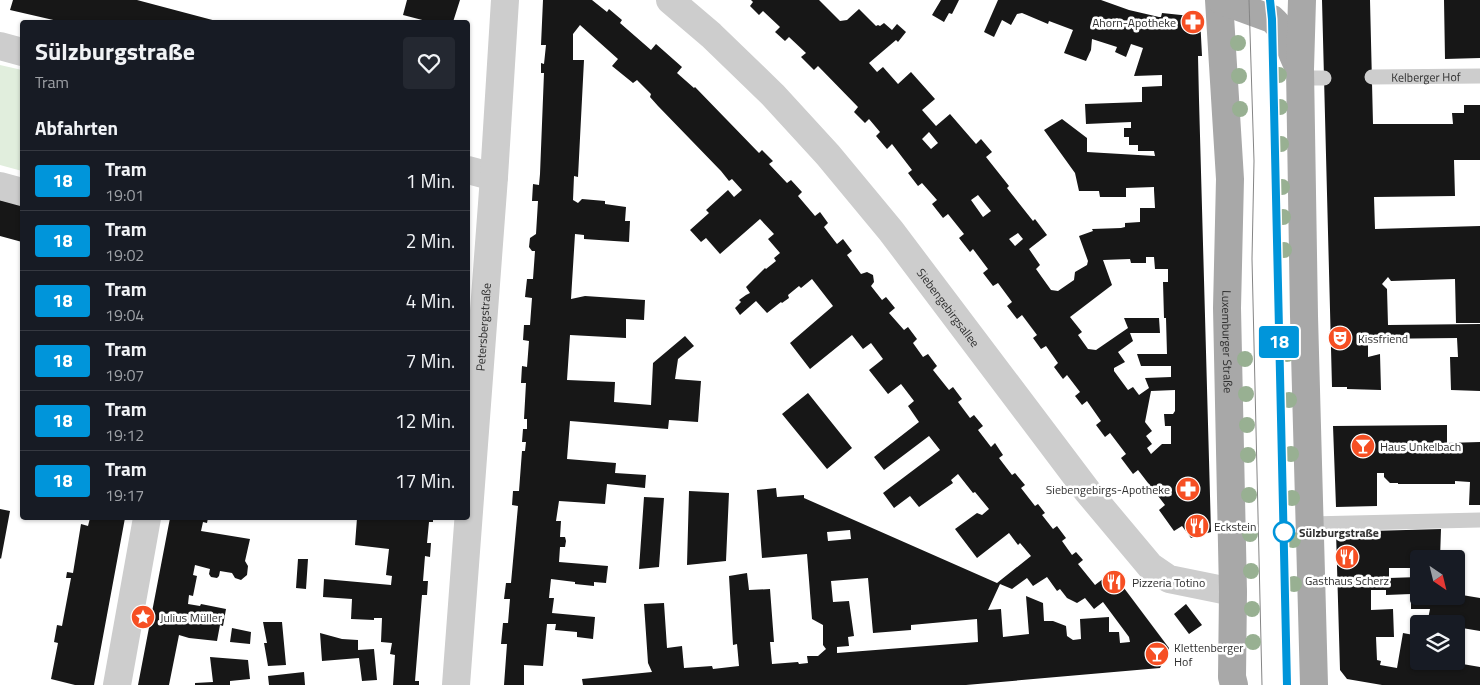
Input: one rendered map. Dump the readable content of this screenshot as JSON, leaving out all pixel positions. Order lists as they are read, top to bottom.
{
  "streets": {
    "main road": ["Luxemburger Straße"],
    "street": ["Siebengebirgsallee", "Petersbergstraße"],
    "lane": ["Kelberger Hof"]
  },
  "crossings": [
    ["Siebengebirgsallee", "Luxemburger Straße"]
  ],
  "places": {
    "pharmacy": ["Ahorn-Apotheke", "Siebengebirgs-Apotheke"],
    "theatre": ["Kissfriend"],
    "bar": ["Haus Unkelbach", "Klettenberger Hof"],
    "restaurant": ["Eckstein", "Gasthaus Scherz", "Pizzeria Totino"],
    "other": ["Sülzburgstraße"],
    "place": ["Julius Müller"]
  },
  "lines": ["tram line 18"],
  "north": "bottom right",
  "page": {
    "on_map": "18",
    "heading": [
      ["Sülzburgstraße", "Tram"],
      "Abfahrten"
    ],
    "list": [
      {
        "mark": "18",
        "name": "Tram",
        "note": "19:01",
        "value": "1 Min."
      },
      {
        "mark": "18",
        "name": "Tram",
        "note": "19:02",
        "value": "2 Min."
      },
      {
        "mark": "18",
        "name": "Tram",
        "note": "19:04",
        "value": "4 Min."
      },
      {
        "mark": "18",
        "name": "Tram",
        "note": "19:07",
        "value": "7 Min."
      },
      {
        "mark": "18",
        "name": "Tram",
        "note": "19:12",
        "value": "12 Min."
      },
      {
        "mark": "18",
        "name": "Tram",
        "note": "19:17",
        "value": "17 Min."
      }
    ]
  }
}
